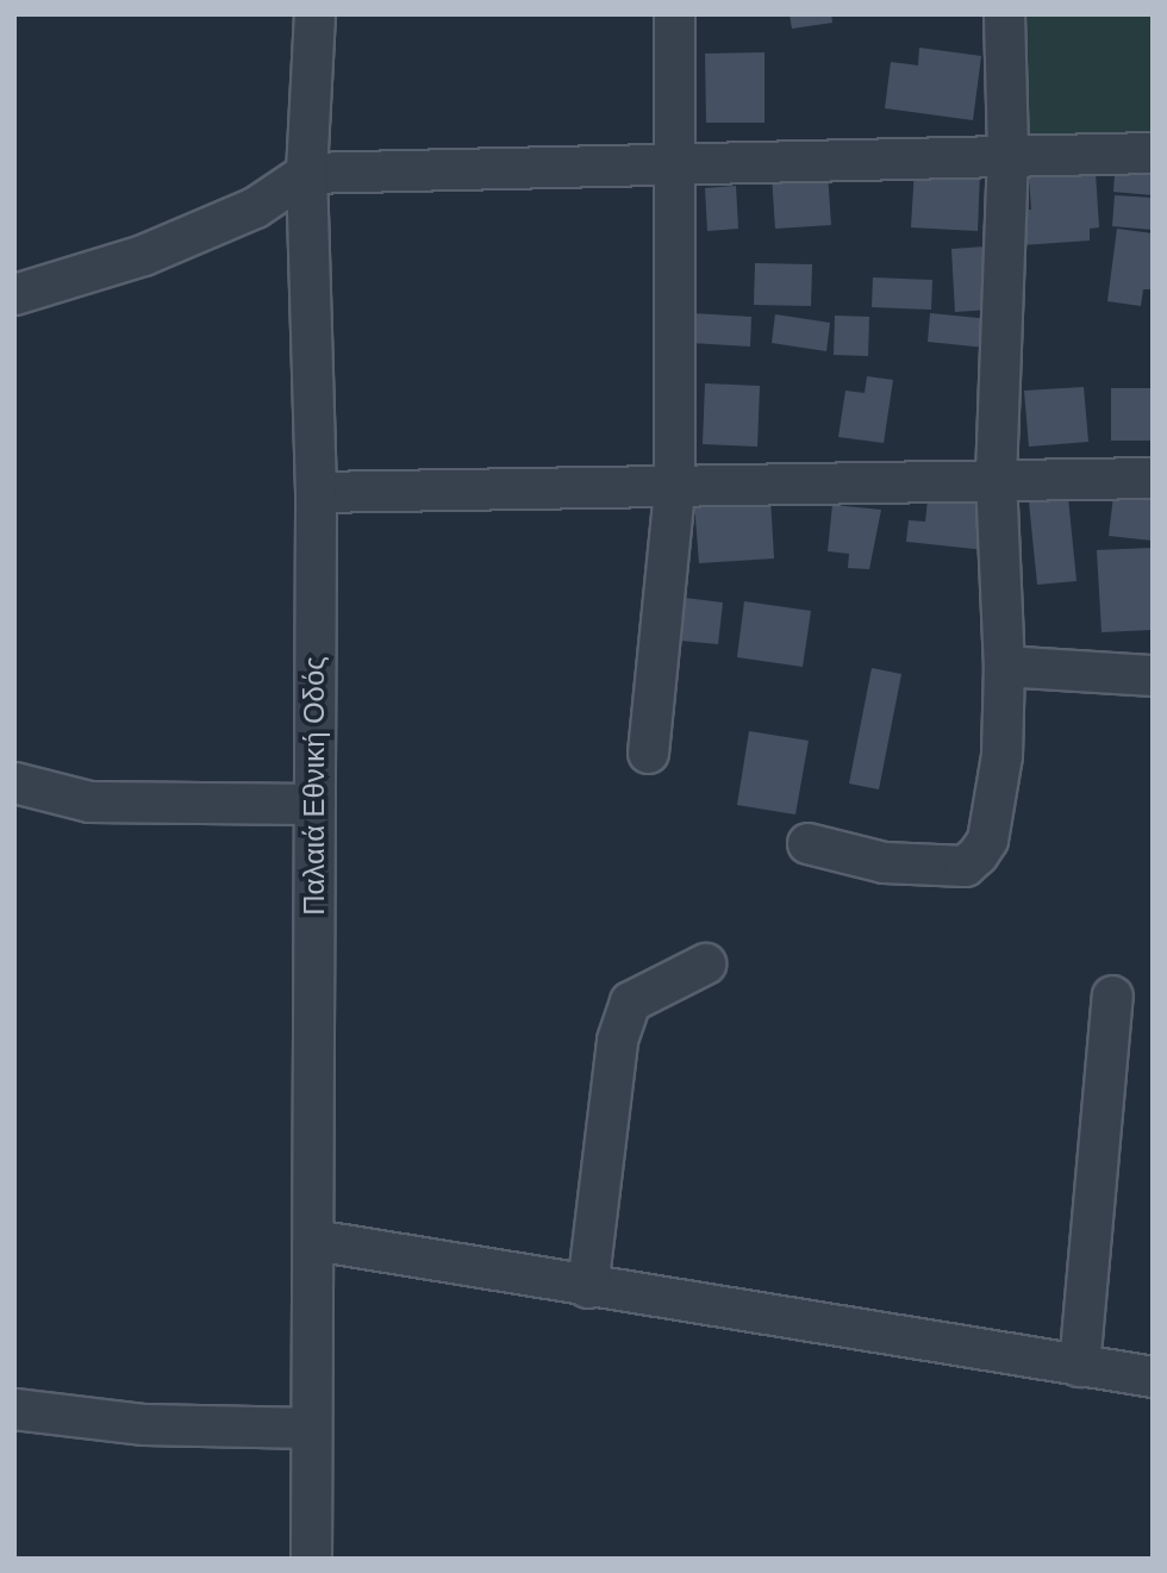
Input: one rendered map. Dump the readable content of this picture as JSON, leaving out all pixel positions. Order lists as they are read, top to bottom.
{
  "streets": {
    "street": ["Παλαιά Εθνική Οδός"]
  }
}
